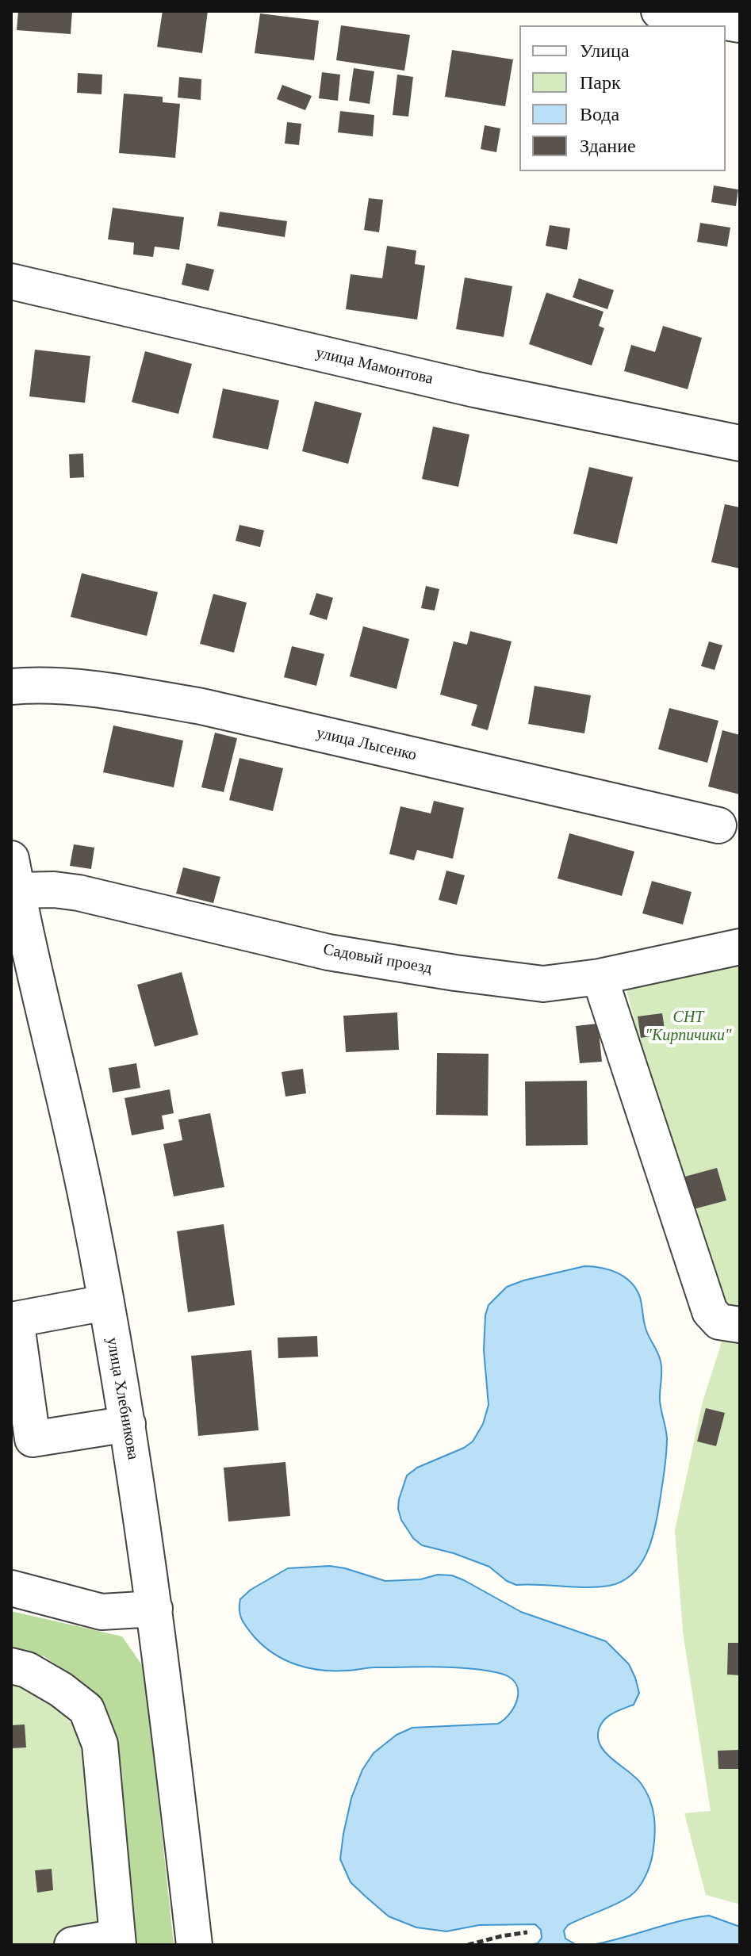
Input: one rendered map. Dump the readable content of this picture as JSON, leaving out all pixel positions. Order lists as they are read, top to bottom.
{
  "streets": {
    "street": [
      "улица Мамонтова",
      "улица Лысенко",
      "Садовый проезд",
      "улица Хлебникова"
    ]
  },
  "crossings": [
    ["Садовый проезд", "улица Хлебникова"]
  ],
  "parks": ["СНТ \"Кирпичики\""],
  "legend": [
    "Улица",
    "Парк",
    "Вода",
    "Здание"
  ]
}
